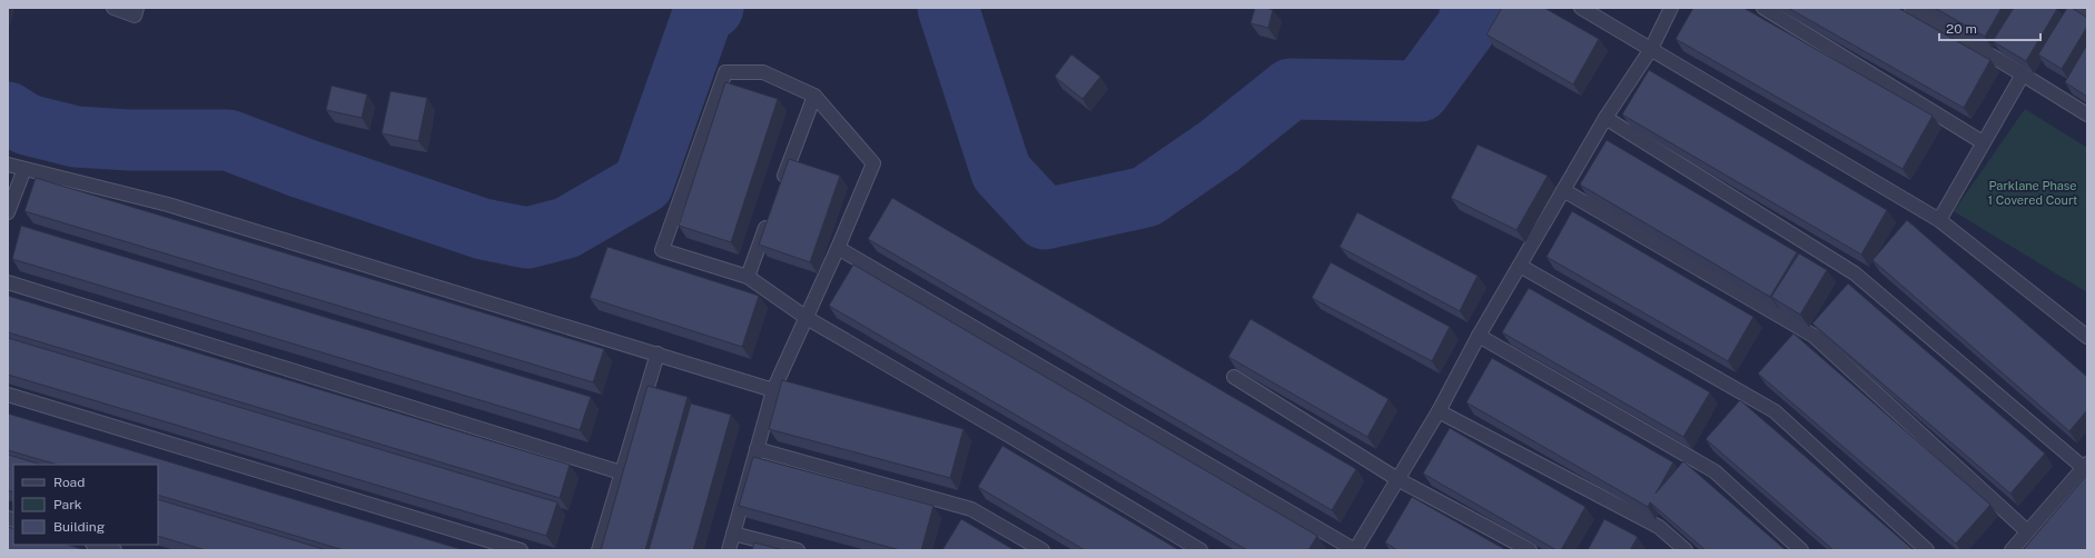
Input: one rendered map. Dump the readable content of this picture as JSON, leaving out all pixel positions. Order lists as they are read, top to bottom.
{
  "parks": ["Parklane Phase 1 Covered Court"],
  "legend": ["Road", "Park", "Building"],
  "scale_bar": "20 m"
}
